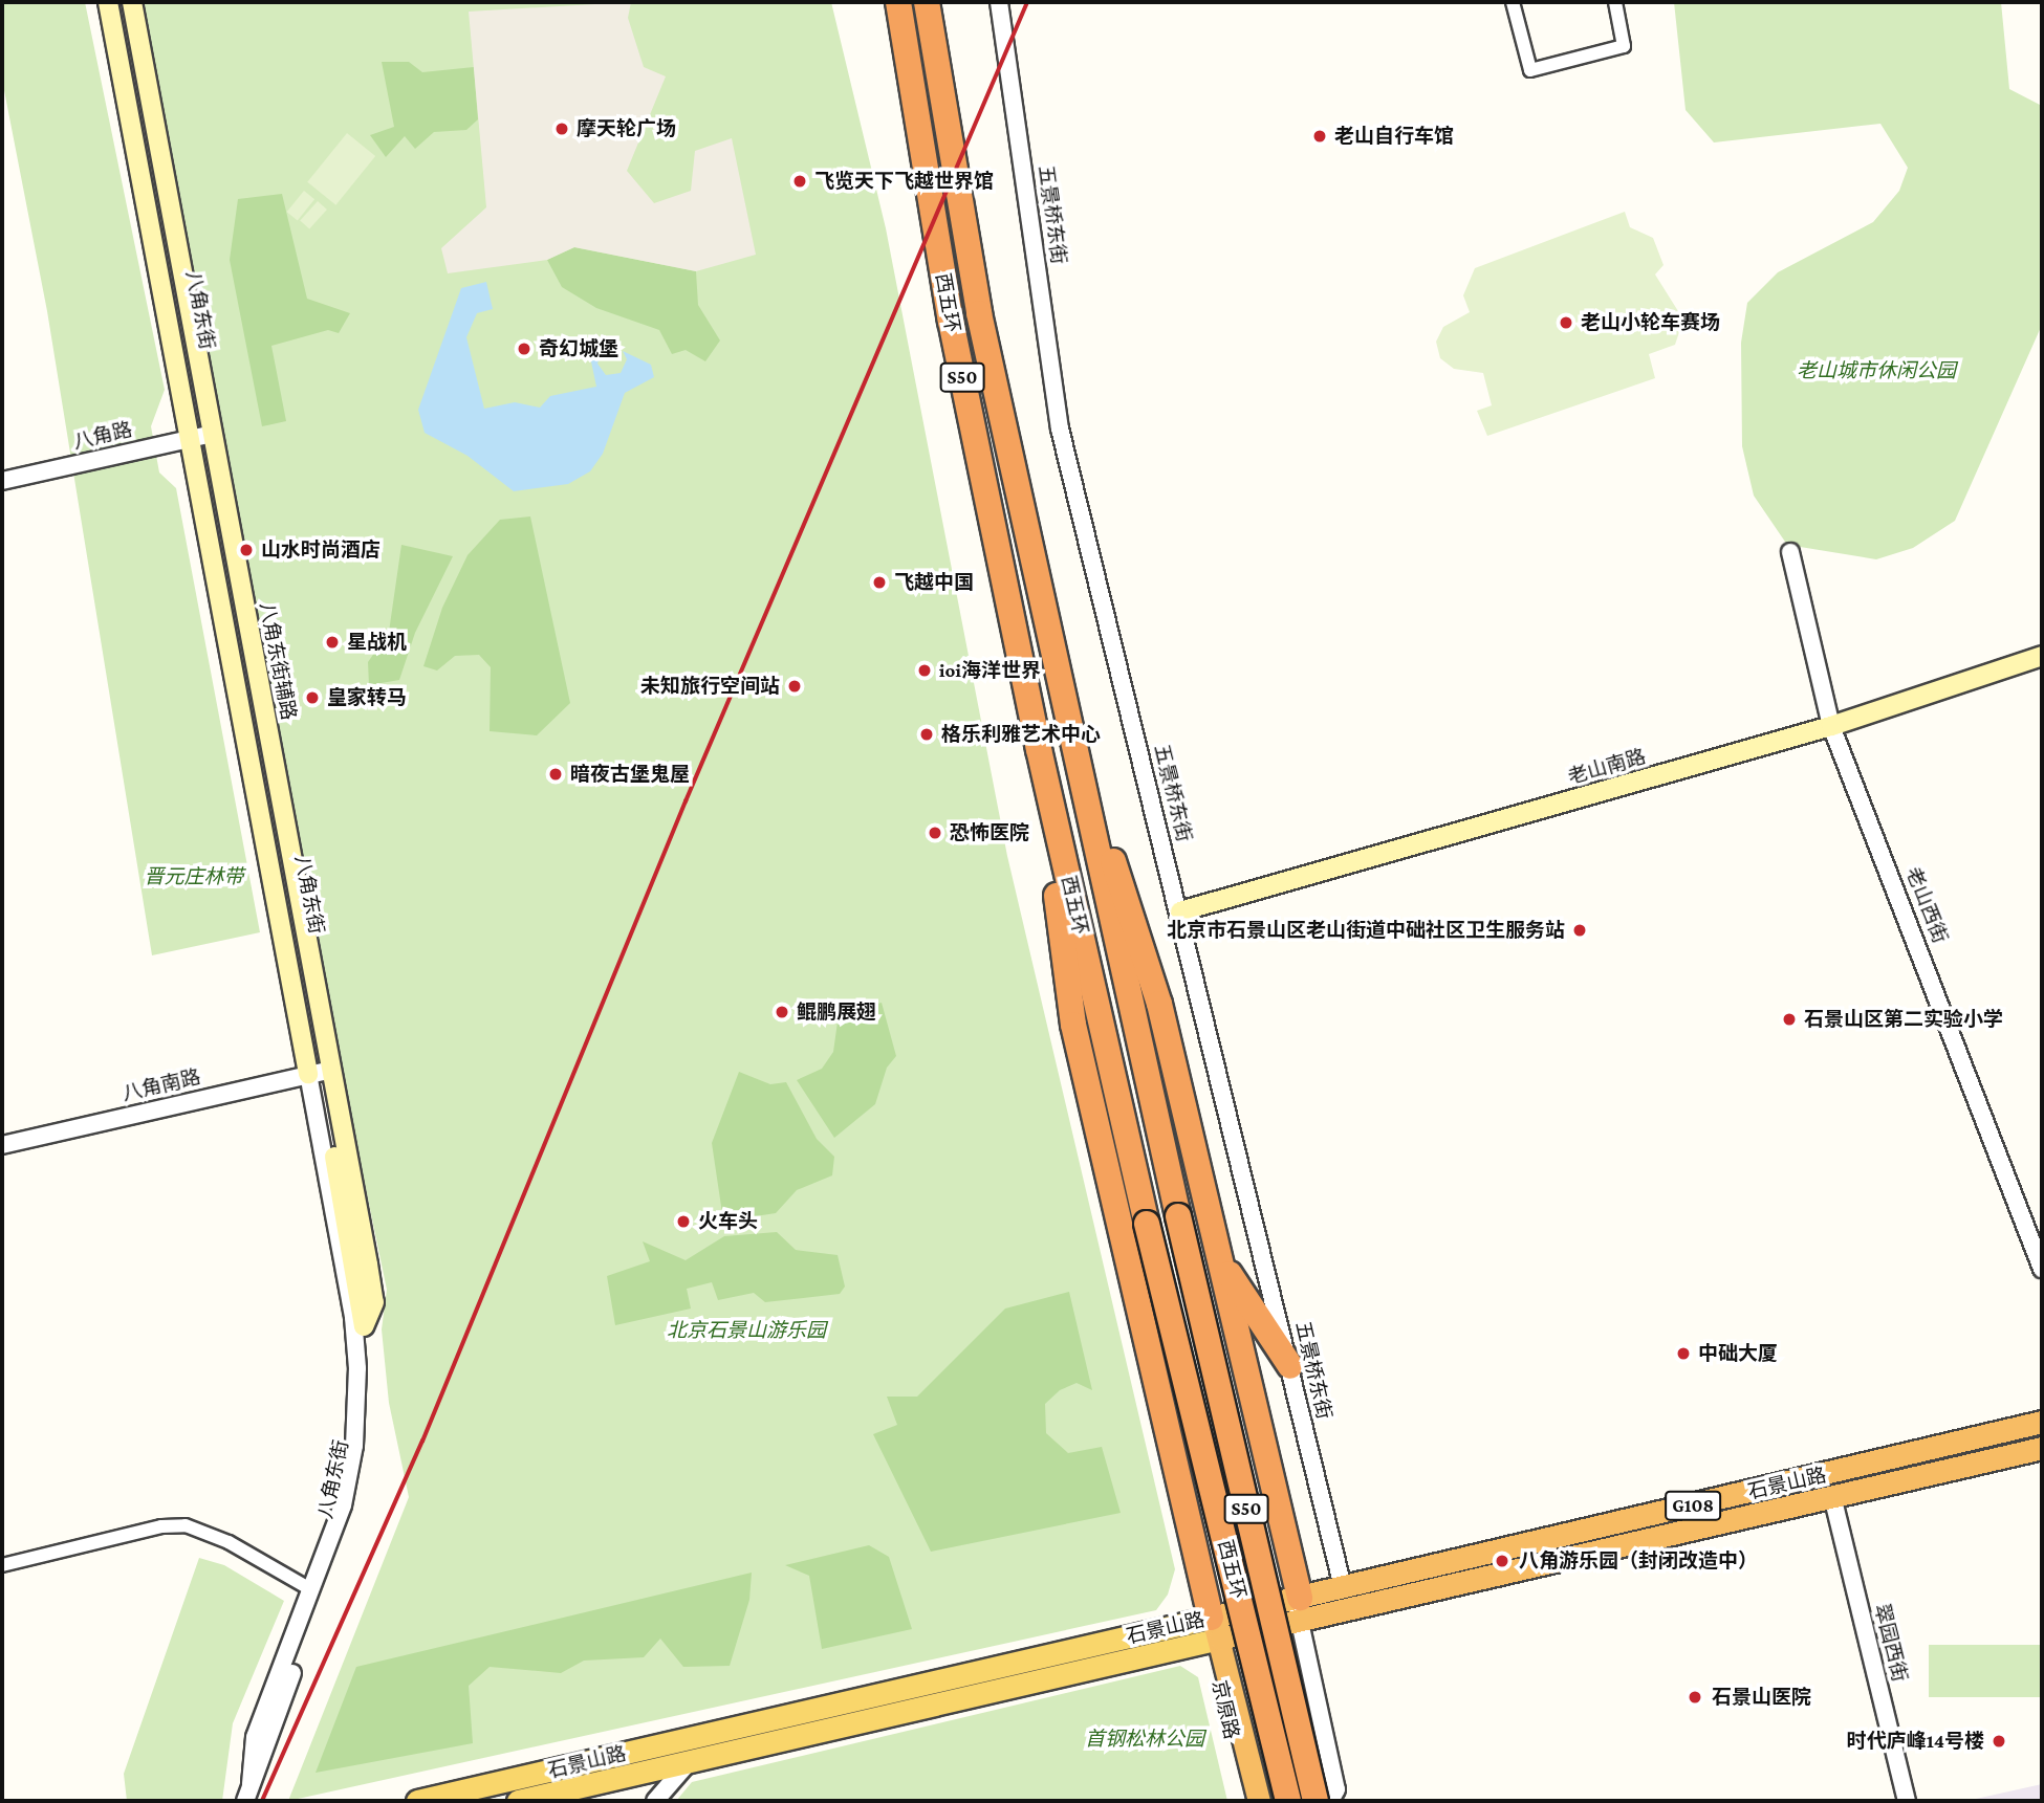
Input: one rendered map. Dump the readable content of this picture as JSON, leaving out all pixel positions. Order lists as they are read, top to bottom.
{
  "streets": {
    "highway": [
      "西五环",
      "S50",
      "石景山路",
      "G108",
      "京原路"
    ],
    "main road": ["八角东街", "老山南路"],
    "street": [
      "五景桥东街",
      "八角路",
      "老山西街",
      "八角南路",
      "翠园西街"
    ]
  },
  "crossings": [
    ["五景桥东街", "老山南路"],
    ["五景桥东街", "石景山路"],
    ["八角东街", "八角路"],
    ["八角东街", "八角南路"],
    ["老山南路", "老山西街"],
    ["石景山路", "翠园西街"],
    ["石景山路", "京原路"]
  ],
  "parks": [
    "老山城市休闲公园",
    "晋元庄林带",
    "北京石景山游乐园",
    "首钢松林公园"
  ],
  "places": [
    "摩天轮广场",
    "老山自行车馆",
    "飞览天下飞越世界馆",
    "老山小轮车赛场",
    "奇幻城堡",
    "山水时尚酒店",
    "飞越中国",
    "星战机",
    "ioi海洋世界",
    "未知旅行空间站",
    "皇家转马",
    "格乐利雅艺术中心",
    "暗夜古堡鬼屋",
    "恐怖医院",
    "北京市石景山区老山街道中础社区卫生服务站",
    "鲲鹏展翅",
    "石景山区第二实验小学",
    "火车头",
    "中础大厦",
    "八角游乐园（封闭改造中）",
    "石景山医院",
    "时代庐峰14号楼"
  ]
}
